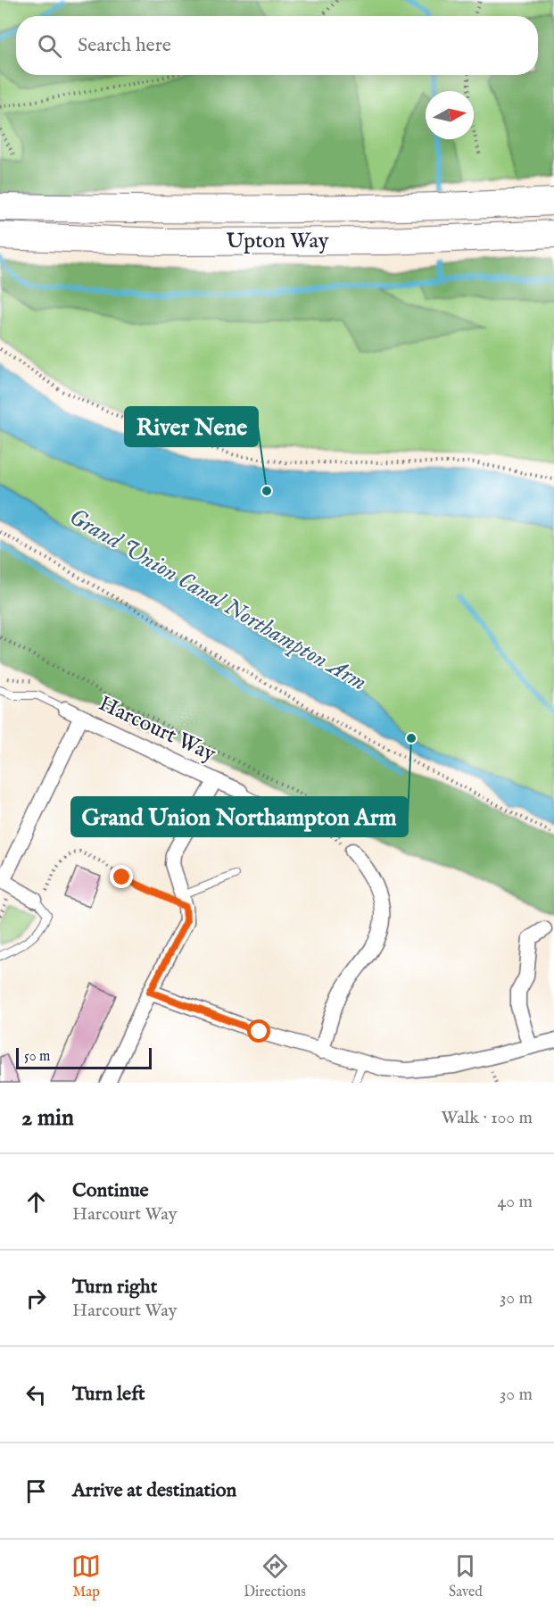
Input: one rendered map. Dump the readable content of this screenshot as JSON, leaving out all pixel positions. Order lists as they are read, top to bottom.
{
  "streets": {
    "highway": ["Upton Way"],
    "street": ["Harcourt Way"]
  },
  "water": ["Grand Union Canal Northampton Arm"],
  "places": ["River Nene", "Grand Union Northampton Arm"],
  "scale_bar": "50 m",
  "north": "right",
  "page": {
    "search": "Search here",
    "scale": "50 m",
    "heading": ["2 min", "Walk · 100 m"],
    "list": [
      ["Continue", "Harcourt Way", "40 m"],
      ["Turn right", "Harcourt Way", "30 m"],
      ["Turn left", "30 m"],
      "Arrive at destination"
    ],
    "nav": ["Map", "Directions", "Saved"]
  }
}
